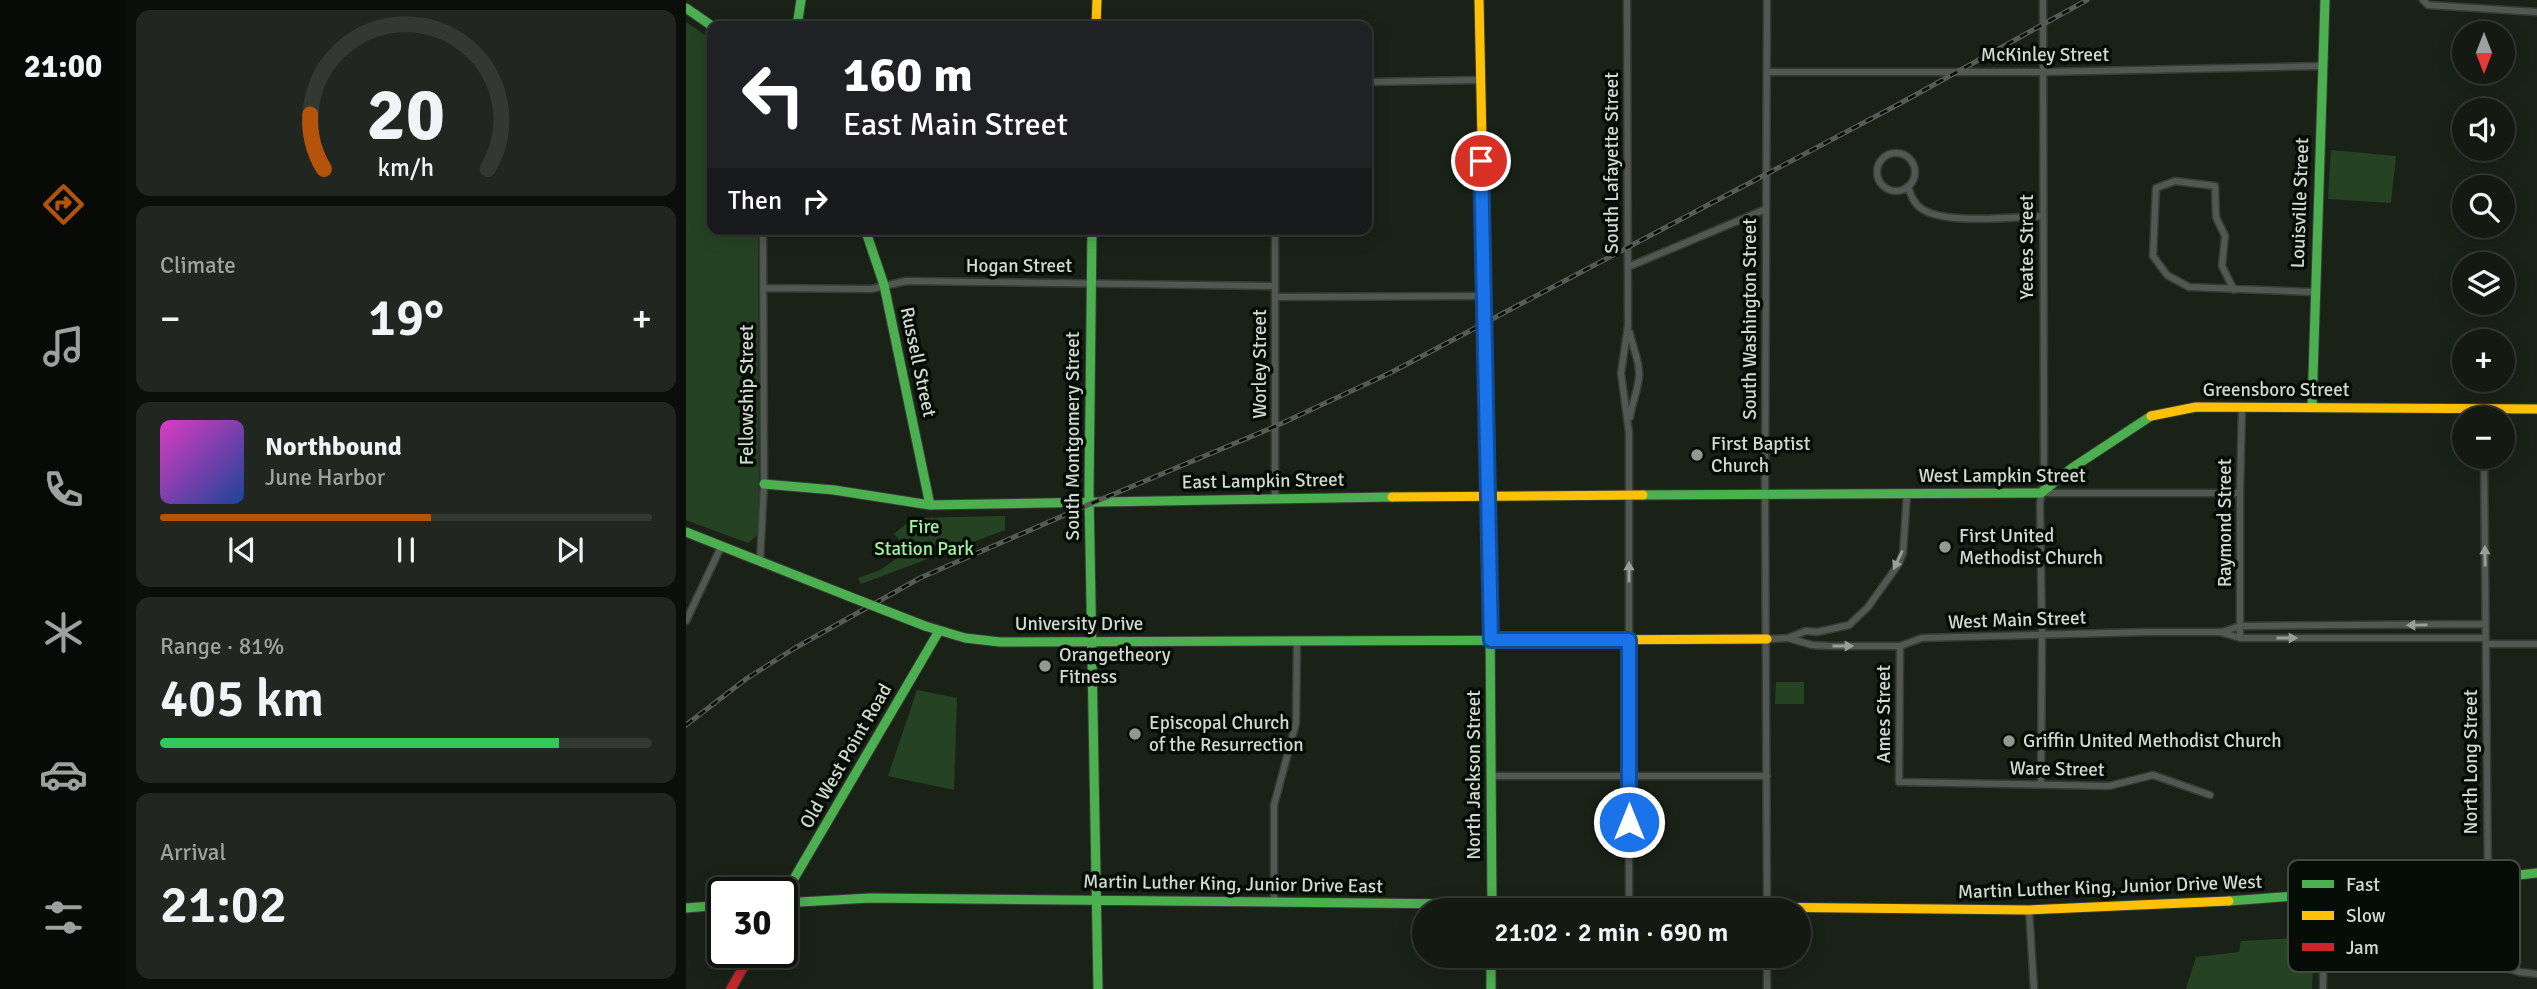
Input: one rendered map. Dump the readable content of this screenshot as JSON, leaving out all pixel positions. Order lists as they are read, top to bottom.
{
  "streets": {
    "street": [
      "McKinley Street",
      "South Lafayette Street",
      "Louisville Street",
      "Yeates Street",
      "Hogan Street",
      "South Washington Street",
      "Russell Street",
      "Worley Street",
      "Greensboro Street",
      "Fellowship Street",
      "South Montgomery Street",
      "West Lampkin Street",
      "East Lampkin Street",
      "Raymond Street",
      "West Main Street",
      "University Drive",
      "Ames Street",
      "Old West Point Road",
      "North Long Street",
      "Ware Street",
      "North Jackson Street",
      "Martin Luther King, Junior Drive East",
      "Martin Luther King, Junior Drive West"
    ]
  },
  "crossings": [
    ["McKinley Street", "Louisville Street"],
    ["McKinley Street", "Yeates Street"],
    ["McKinley Street", "South Washington Street"],
    ["South Lafayette Street", "East Lampkin Street"],
    ["South Lafayette Street", "University Drive"],
    ["Louisville Street", "Greensboro Street"],
    ["Yeates Street", "Greensboro Street"],
    ["Yeates Street", "West Lampkin Street"],
    ["Yeates Street", "West Main Street"],
    ["Yeates Street", "Ware Street"],
    ["Hogan Street", "Russell Street"],
    ["Hogan Street", "Worley Street"],
    ["Hogan Street", "Fellowship Street"],
    ["Hogan Street", "South Montgomery Street"],
    ["South Washington Street", "West Lampkin Street"],
    ["South Washington Street", "East Lampkin Street"],
    ["South Washington Street", "West Main Street"],
    ["South Washington Street", "University Drive"],
    ["Russell Street", "East Lampkin Street"],
    ["Worley Street", "East Lampkin Street"],
    ["Greensboro Street", "West Lampkin Street"],
    ["Greensboro Street", "Raymond Street"],
    ["Fellowship Street", "East Lampkin Street"],
    ["Fellowship Street", "University Drive"],
    ["South Montgomery Street", "East Lampkin Street"],
    ["South Montgomery Street", "University Drive"],
    ["South Montgomery Street", "Martin Luther King, Junior Drive East"],
    ["West Lampkin Street", "East Lampkin Street"],
    ["West Lampkin Street", "Raymond Street"],
    ["East Lampkin Street", "North Jackson Street"],
    ["Raymond Street", "West Main Street"],
    ["West Main Street", "University Drive"],
    ["West Main Street", "Ames Street"],
    ["West Main Street", "North Long Street"],
    ["University Drive", "Old West Point Road"],
    ["University Drive", "North Jackson Street"],
    ["Ames Street", "Ware Street"]
  ],
  "one_way": ["North Long Street"],
  "parks": ["Fire Station Park"],
  "places": [
    "First Baptist Church",
    "First United Methodist Church",
    "Orangetheory Fitness",
    "Episcopal Church of the Resurrection",
    "Griffin United Methodist Church"
  ],
  "legend": ["Fast", "Slow", "Jam"],
  "north": "bottom",
  "page": {
    "tabs": "21:00",
    "map_buttons": ["+", "−"],
    "turn": ["160 m", "East Main Street"],
    "then": "Then",
    "tile": [
      "Climate",
      ["Range · 81%", "405 km"],
      ["Arrival", "21:02"]
    ],
    "heat": ["−", "19°", "+"],
    "song": ["Northbound", "June Harbor"],
    "limit": "30",
    "trip": "21:02 · 2 min · 690 m",
    "gauge": ["20", "km/h"]
  }
}
